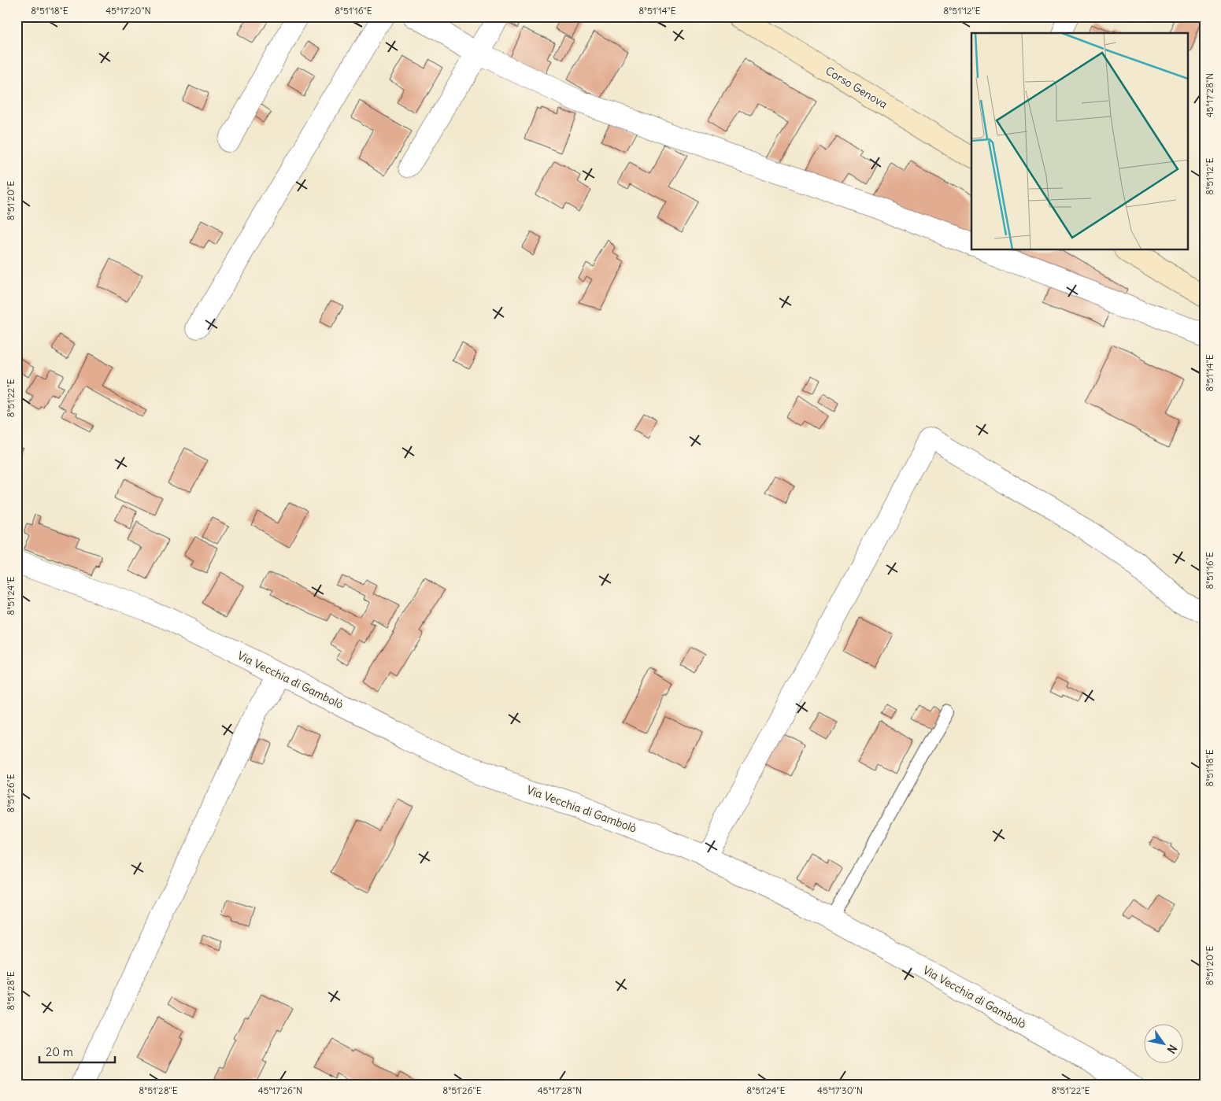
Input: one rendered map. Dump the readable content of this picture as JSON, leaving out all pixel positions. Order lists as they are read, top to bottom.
{
  "streets": {
    "main road": ["Corso Genova"],
    "street": ["Via Vecchia di Gambolò"]
  },
  "scale_bar": "20 m",
  "north": "bottom right",
  "coordinates": [
    "8°51'18\"E",
    "45°17'20\"N",
    "8°51'16\"E",
    "8°51'14\"E",
    "8°51'12\"E",
    "45°17'28\"N",
    "8°51'20\"E",
    "8°51'22\"E",
    "8°51'24\"E",
    "8°51'26\"E",
    "8°51'28\"E",
    "45°17'26\"N",
    "45°17'30\"N"
  ]
}
